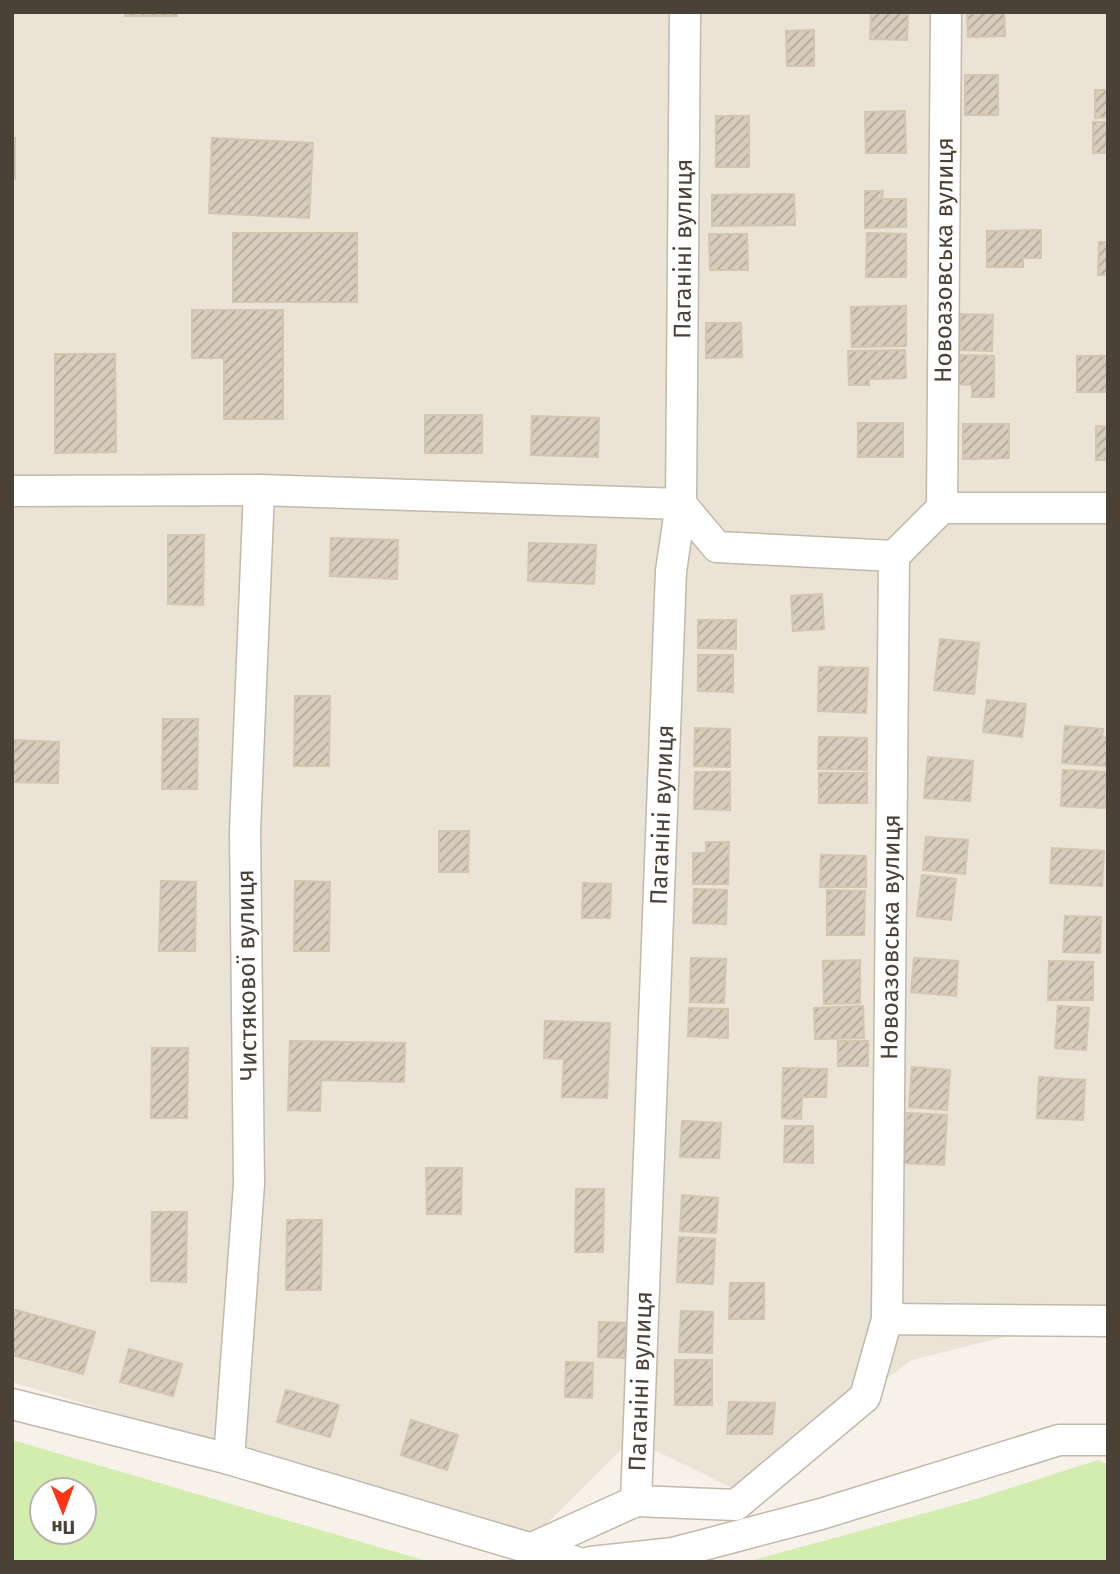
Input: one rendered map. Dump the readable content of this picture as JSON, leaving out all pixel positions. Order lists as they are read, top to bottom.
{
  "streets": {
    "street": ["Паганіні вулиця", "Новоазовська вулиця", "Чистякової вулиця"]
  },
  "crossings": [
    ["Паганіні вулиця", "Новоазовська вулиця"]
  ],
  "north": "bottom"
}
